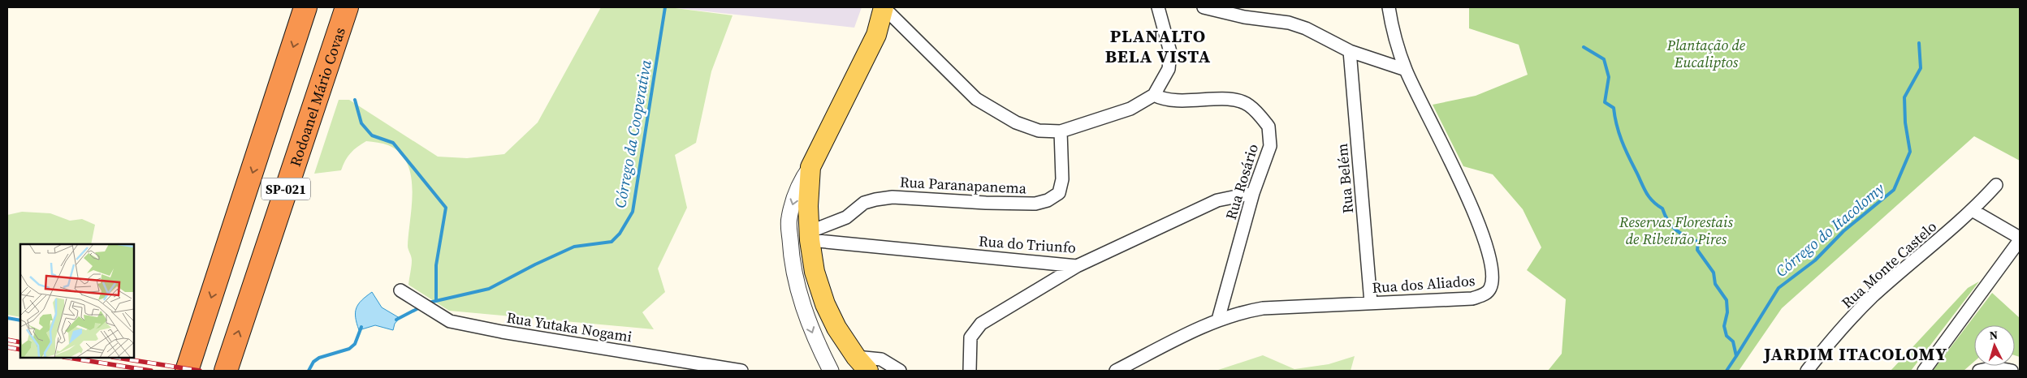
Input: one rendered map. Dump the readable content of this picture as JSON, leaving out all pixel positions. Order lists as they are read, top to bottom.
{
  "streets": {
    "highway": ["Rodoanel Mário Covas", "SP-021"],
    "street": [
      "Rua Belém",
      "Rua Rosário",
      "Rua Paranapanema",
      "Rua do Triunfo",
      "Rua Monte Castelo",
      "Rua dos Aliados",
      "Rua Yutaka Nogami"
    ]
  },
  "crossings": [
    ["Rua Belém", "Rua dos Aliados"],
    ["Rua Rosário", "Rua do Triunfo"],
    ["Rua Rosário", "Rua dos Aliados"],
    ["Rua Paranapanema", "Rua do Triunfo"]
  ],
  "districts": ["PLANALTO BELA VISTA", "JARDIM ITACOLOMY"],
  "water": ["Córrego da Cooperativa", "Córrego do Itacolomy"],
  "parks": ["Plantação de Eucaliptos", "Reservas Florestais de Ribeirão Pires"],
  "north": "top"
}
